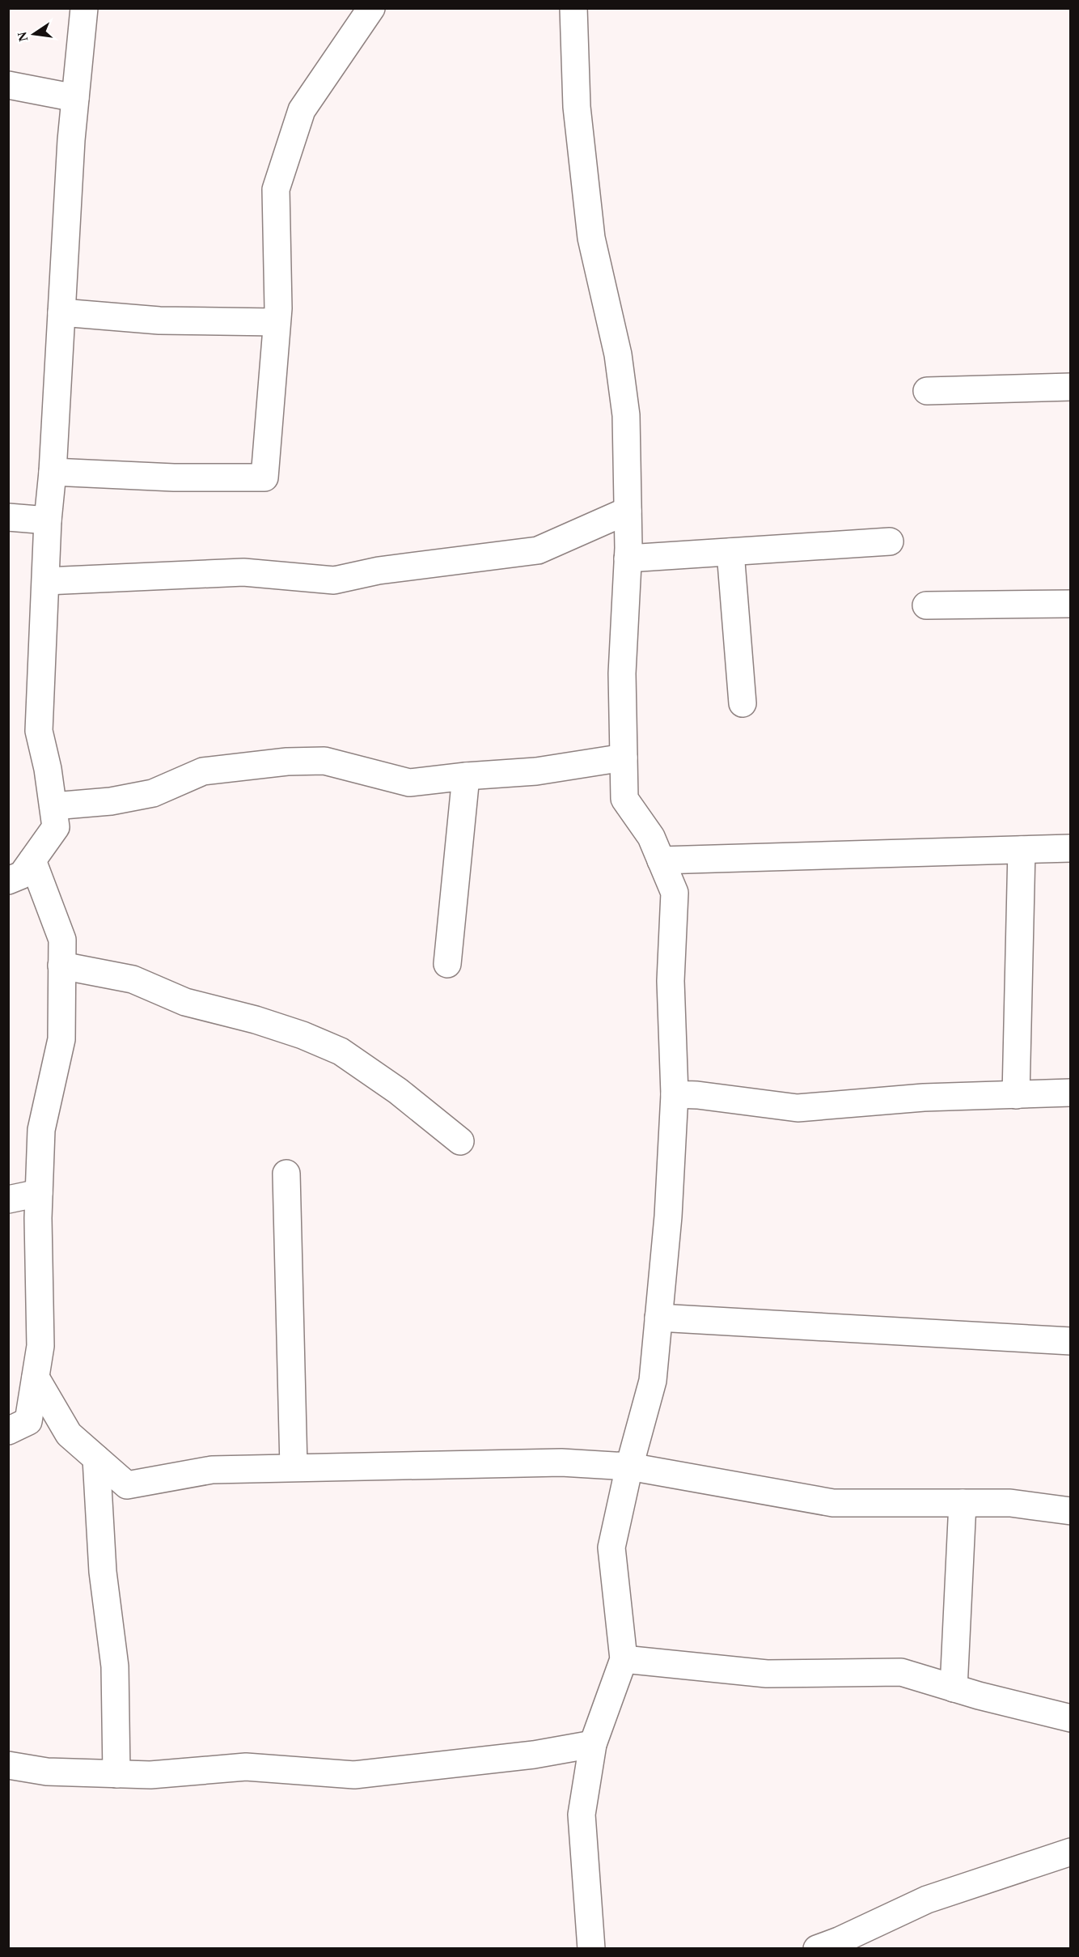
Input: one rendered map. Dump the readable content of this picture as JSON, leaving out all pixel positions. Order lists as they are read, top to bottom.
{
  "north": "left"
}
